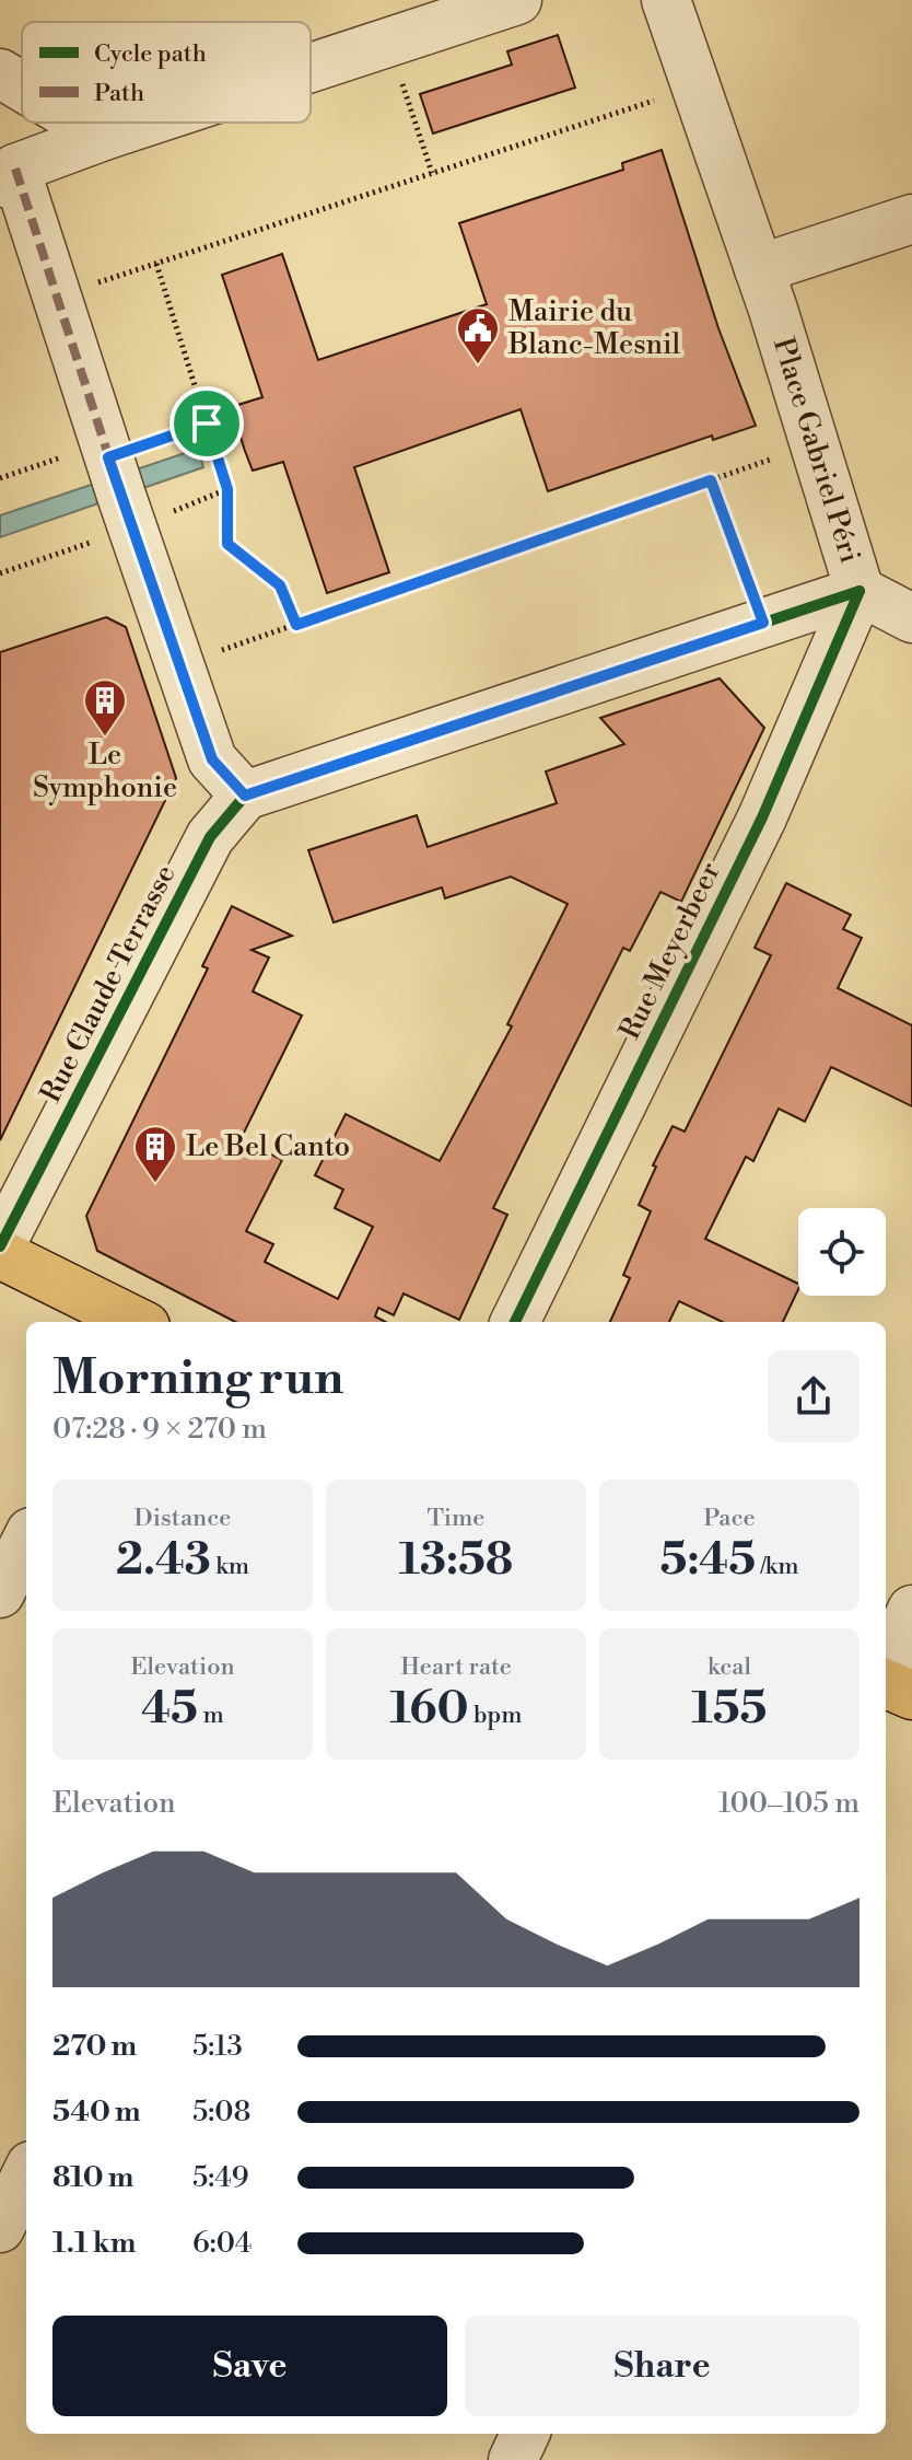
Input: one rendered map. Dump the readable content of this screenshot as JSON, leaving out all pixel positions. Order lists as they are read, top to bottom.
{
  "streets": {
    "street": ["Place Gabriel Péri", "Rue Meyerbeer", "Rue Claude Terrasse"]
  },
  "crossings": [
    ["Place Gabriel Péri", "Rue Meyerbeer"],
    ["Place Gabriel Péri", "Rue Claude Terrasse"]
  ],
  "places": {
    "public building": ["Mairie du Blanc-Mesnil"],
    "building": ["Le Symphonie", "Le Bel Canto"]
  },
  "legend": ["Cycle path", "Path"],
  "page": {
    "heading": ["Morning run", "07:28 · 9 × 270 m"],
    "stats": [
      ["Distance", "2.43 km"],
      ["Time", "13:58"],
      ["Pace", "5:45 /km"],
      ["Elevation", "45 m"],
      ["Heart rate", "160 bpm"],
      ["kcal", "155"]
    ],
    "chart": ["Elevation", "100–105 m"],
    "list": [
      {
        "name": "270 m",
        "note": "5:13"
      },
      {
        "name": "540 m",
        "note": "5:08"
      },
      {
        "name": "810 m",
        "note": "5:49"
      },
      {
        "name": "1.1 km",
        "note": "6:04"
      }
    ],
    "buttons": ["Save", "Share"]
  }
}
